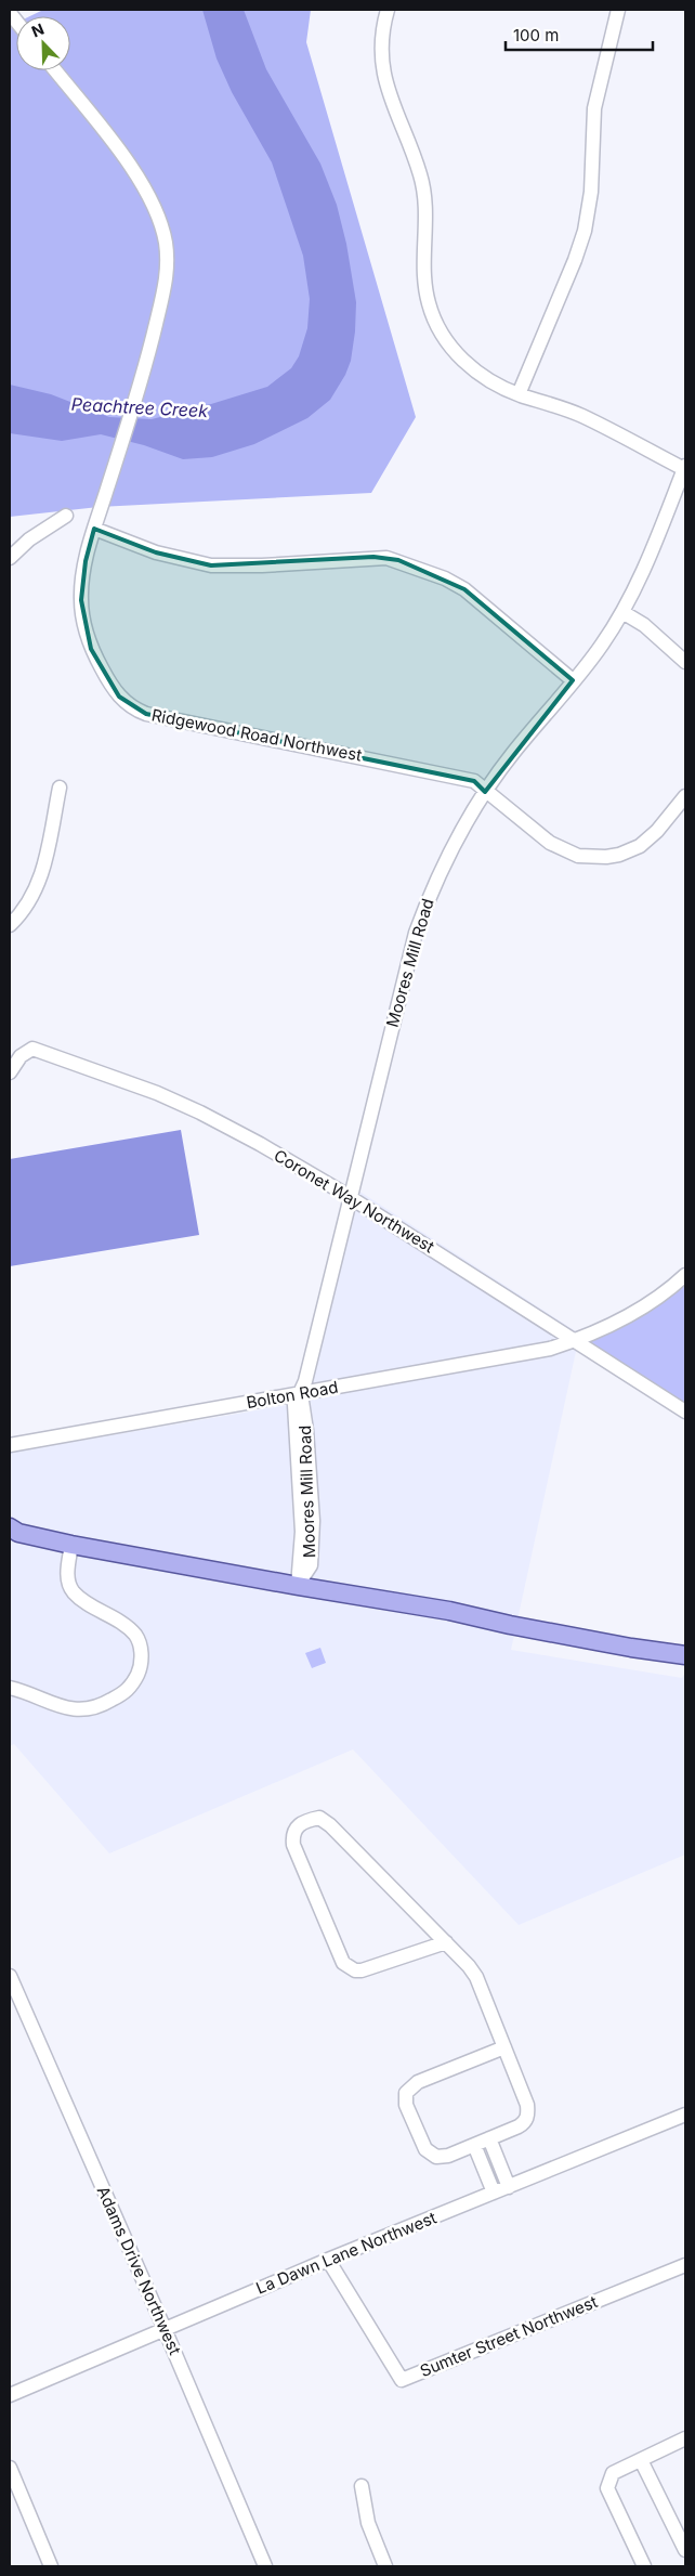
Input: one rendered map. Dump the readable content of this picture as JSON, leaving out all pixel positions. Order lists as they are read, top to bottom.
{
  "streets": {
    "street": [
      "Ridgewood Road Northwest",
      "Moores Mill Road",
      "Coronet Way Northwest",
      "Bolton Road",
      "La Dawn Lane Northwest",
      "Adams Drive Northwest",
      "Sumter Street Northwest"
    ]
  },
  "crossings": [
    ["Ridgewood Road Northwest", "Moores Mill Road"],
    ["Moores Mill Road", "Coronet Way Northwest"],
    ["Moores Mill Road", "Bolton Road"],
    ["Coronet Way Northwest", "Bolton Road"],
    ["La Dawn Lane Northwest", "Adams Drive Northwest"],
    ["La Dawn Lane Northwest", "Sumter Street Northwest"]
  ],
  "water": ["Peachtree Creek"],
  "scale_bar": "100 m",
  "north": "top left"
}
